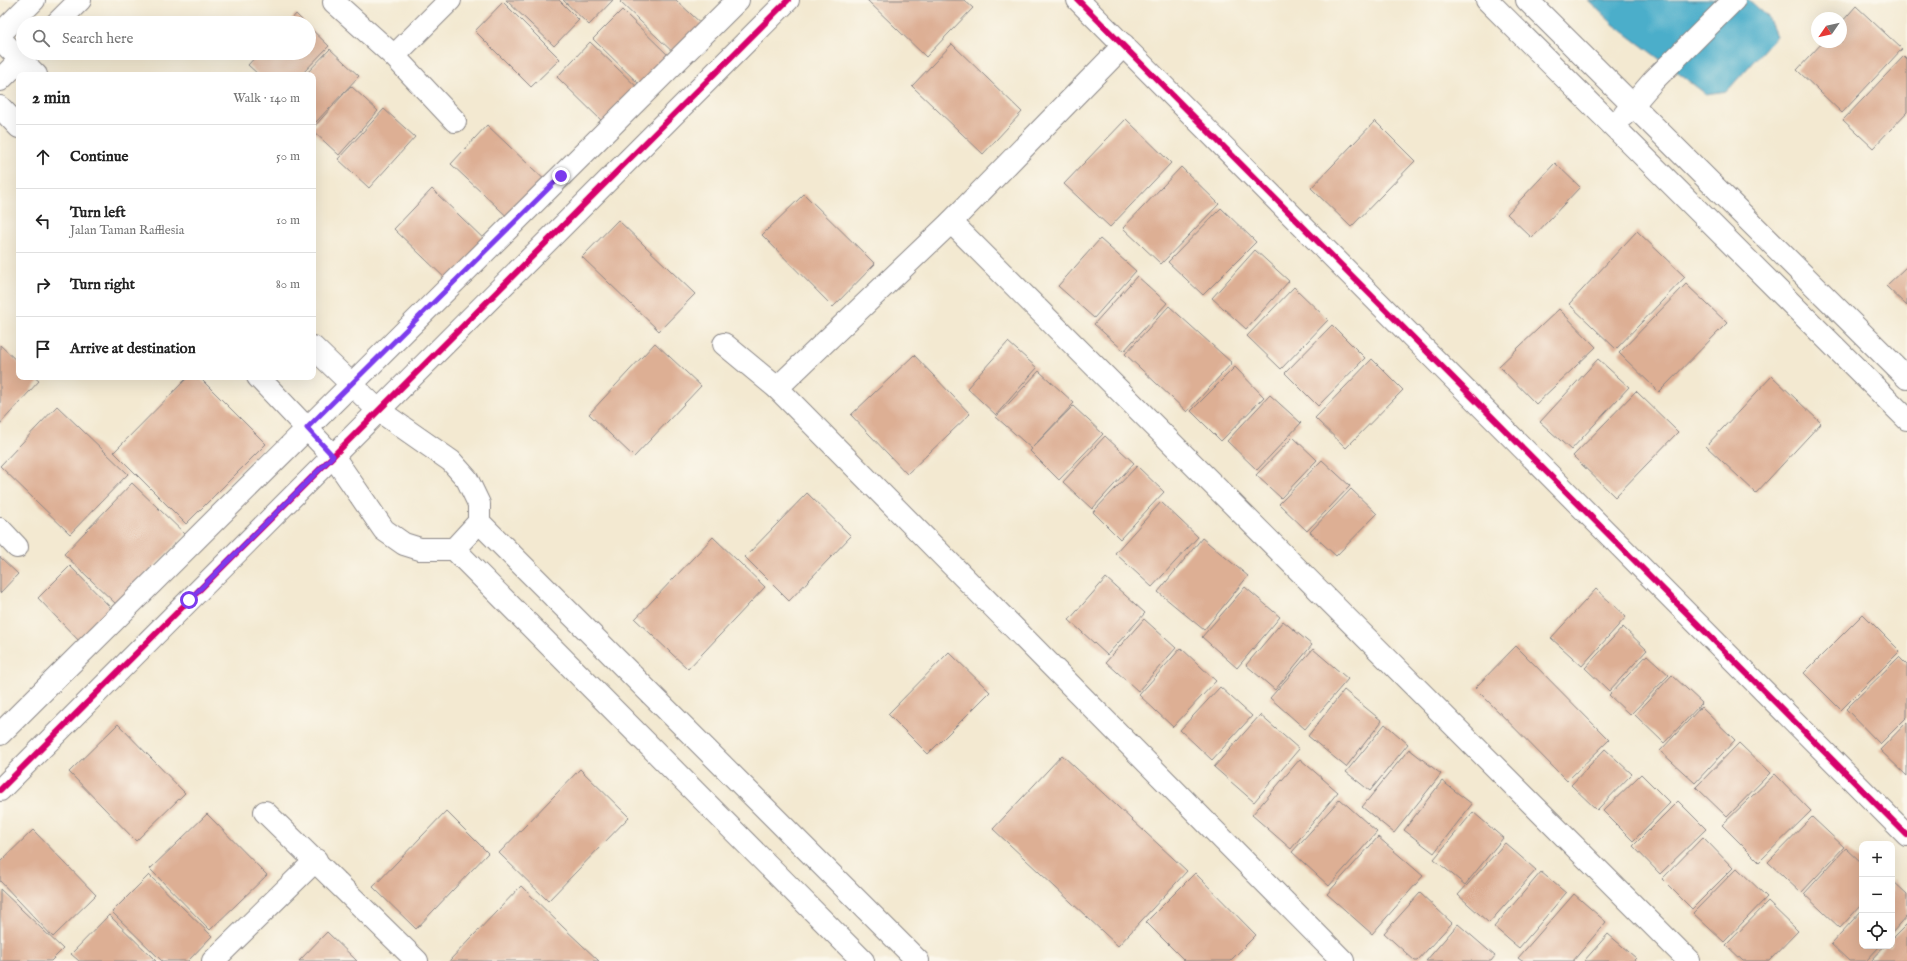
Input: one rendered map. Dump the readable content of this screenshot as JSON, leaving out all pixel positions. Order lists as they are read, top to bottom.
{
  "north": "bottom left",
  "page": {
    "search": "Search here",
    "heading": ["2 min", "Walk · 140 m"],
    "list": [
      ["Continue", "50 m"],
      ["Turn left", "Jalan Taman Rafflesia", "10 m"],
      ["Turn right", "80 m"],
      "Arrive at destination"
    ],
    "map_buttons": ["+", "−"]
  }
}
